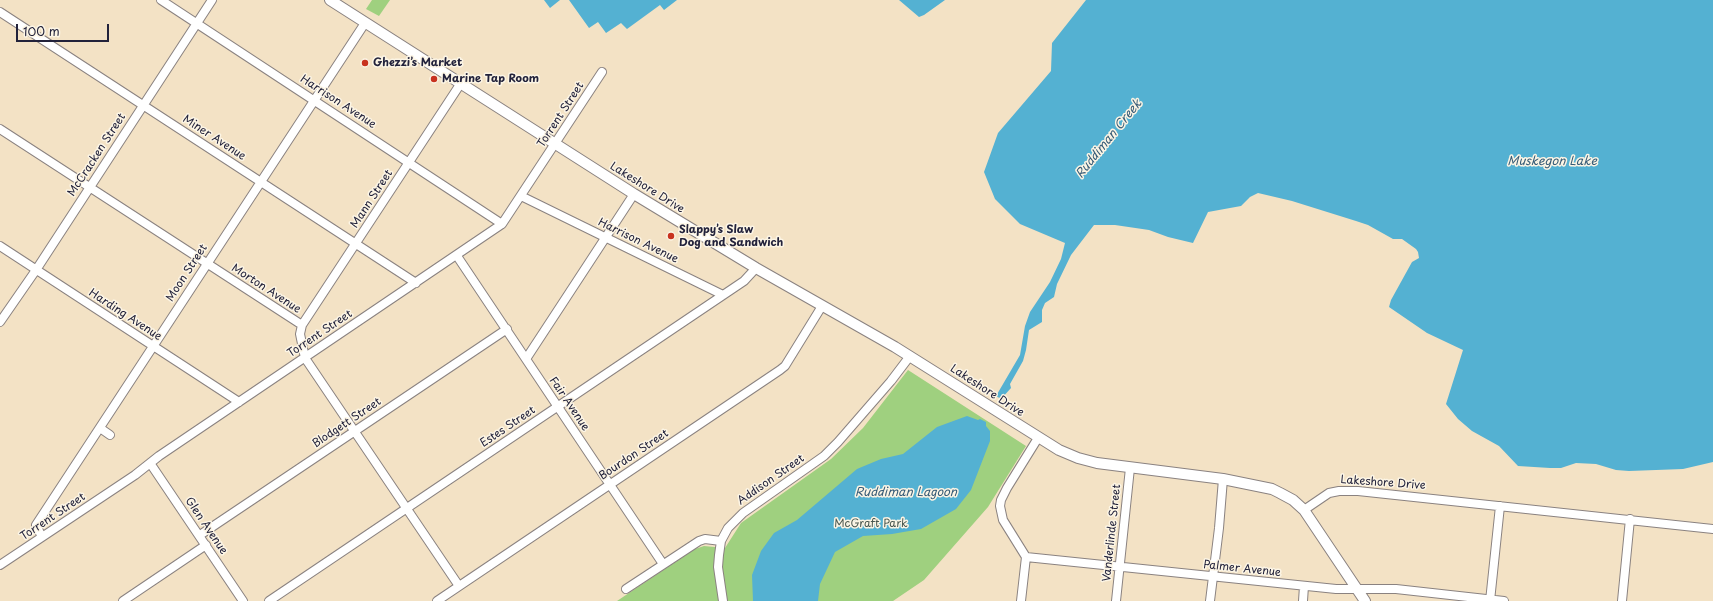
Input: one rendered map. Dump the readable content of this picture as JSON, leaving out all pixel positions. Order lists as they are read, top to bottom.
{
  "streets": {
    "main road": ["Lakeshore Drive"],
    "street": [
      "Harrison Avenue",
      "Torrent Street",
      "Miner Avenue",
      "McCracken Street",
      "Mann Street",
      "Moon Street",
      "Morton Avenue",
      "Harding Avenue",
      "Fair Avenue",
      "Blodgett Street",
      "Estes Street",
      "Bourdon Street",
      "Addison Street",
      "Glen Avenue",
      "Vanderlinde Street",
      "Palmer Avenue"
    ]
  },
  "crossings": [
    ["Harrison Avenue", "Torrent Street"],
    ["Harrison Avenue", "McCracken Street"],
    ["Harrison Avenue", "Mann Street"],
    ["Harrison Avenue", "Moon Street"],
    ["Harrison Avenue", "Estes Street"],
    ["Torrent Street", "Miner Avenue"],
    ["Torrent Street", "Lakeshore Drive"],
    ["Torrent Street", "Moon Street"],
    ["Torrent Street", "Morton Avenue"],
    ["Torrent Street", "Harding Avenue"],
    ["Torrent Street", "Fair Avenue"],
    ["Torrent Street", "Glen Avenue"],
    ["Miner Avenue", "McCracken Street"],
    ["Miner Avenue", "Mann Street"],
    ["Miner Avenue", "Moon Street"],
    ["McCracken Street", "Morton Avenue"],
    ["McCracken Street", "Harding Avenue"],
    ["Lakeshore Drive", "Mann Street"],
    ["Lakeshore Drive", "Moon Street"],
    ["Lakeshore Drive", "Estes Street"],
    ["Lakeshore Drive", "Bourdon Street"],
    ["Lakeshore Drive", "Addison Street"],
    ["Lakeshore Drive", "Vanderlinde Street"],
    ["Mann Street", "Morton Avenue"],
    ["Moon Street", "Morton Avenue"],
    ["Moon Street", "Harding Avenue"],
    ["Morton Avenue", "Blodgett Street"],
    ["Morton Avenue", "Estes Street"],
    ["Morton Avenue", "Bourdon Street"],
    ["Fair Avenue", "Blodgett Street"],
    ["Fair Avenue", "Estes Street"],
    ["Fair Avenue", "Bourdon Street"],
    ["Blodgett Street", "Glen Avenue"],
    ["Vanderlinde Street", "Palmer Avenue"]
  ],
  "water": ["Ruddiman Creek", "Muskegon Lake", "Ruddiman Lagoon"],
  "parks": ["McGraft Park"],
  "places": ["Ghezzi’s Market", "Marine Tap Room", "Slappy’s Slaw Dog and Sandwich"],
  "scale_bar": "100 m"
}
